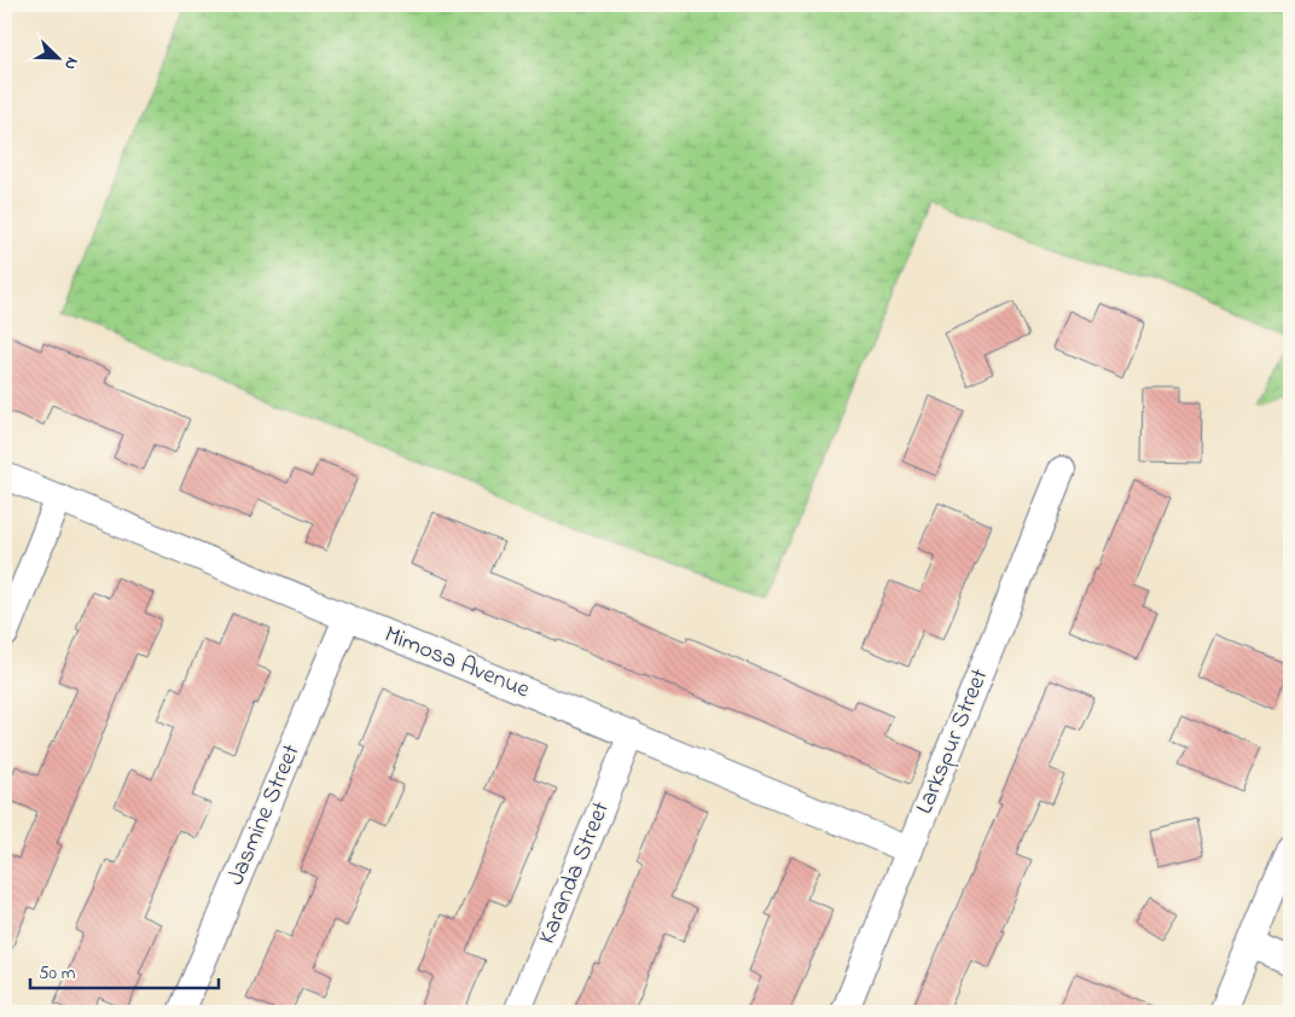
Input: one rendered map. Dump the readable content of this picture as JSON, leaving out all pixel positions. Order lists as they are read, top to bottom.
{
  "streets": {
    "street": [
      "Mimosa Avenue",
      "Larkspur Street",
      "Jasmine Street",
      "Karanda Street"
    ]
  },
  "crossings": [
    ["Mimosa Avenue", "Larkspur Street"],
    ["Mimosa Avenue", "Jasmine Street"],
    ["Mimosa Avenue", "Karanda Street"]
  ],
  "scale_bar": "50 m",
  "north": "bottom right"
}
